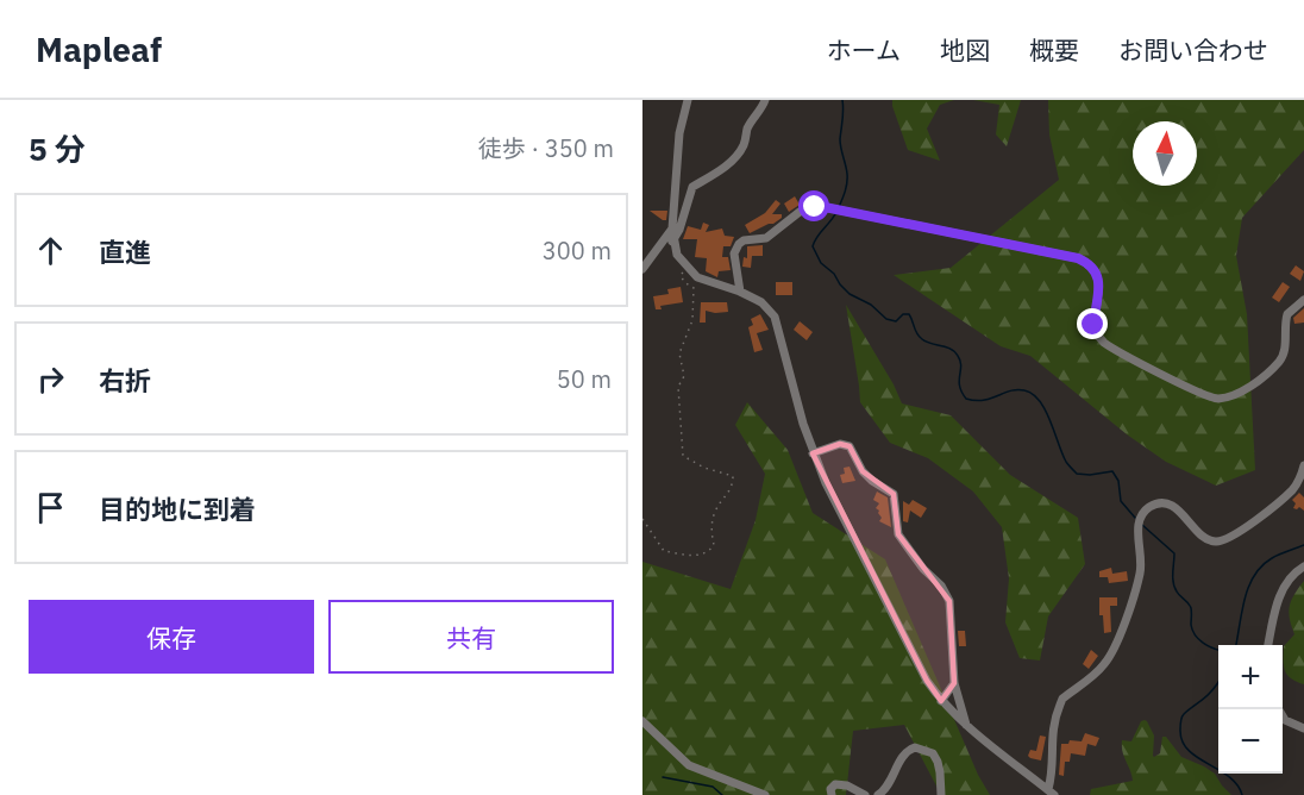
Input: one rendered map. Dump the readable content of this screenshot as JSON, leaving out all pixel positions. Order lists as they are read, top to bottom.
{
  "north": "top",
  "page": {
    "header": "Mapleaf",
    "nav": [
      "ホーム",
      "地図",
      "概要",
      "お問い合わせ"
    ],
    "heading": ["5 分", "徒歩 · 350 m"],
    "list": [
      ["直進", "300 m"],
      ["右折", "50 m"],
      "目的地に到着"
    ],
    "buttons": ["保存", "共有"],
    "map_buttons": ["+", "−"]
  }
}
